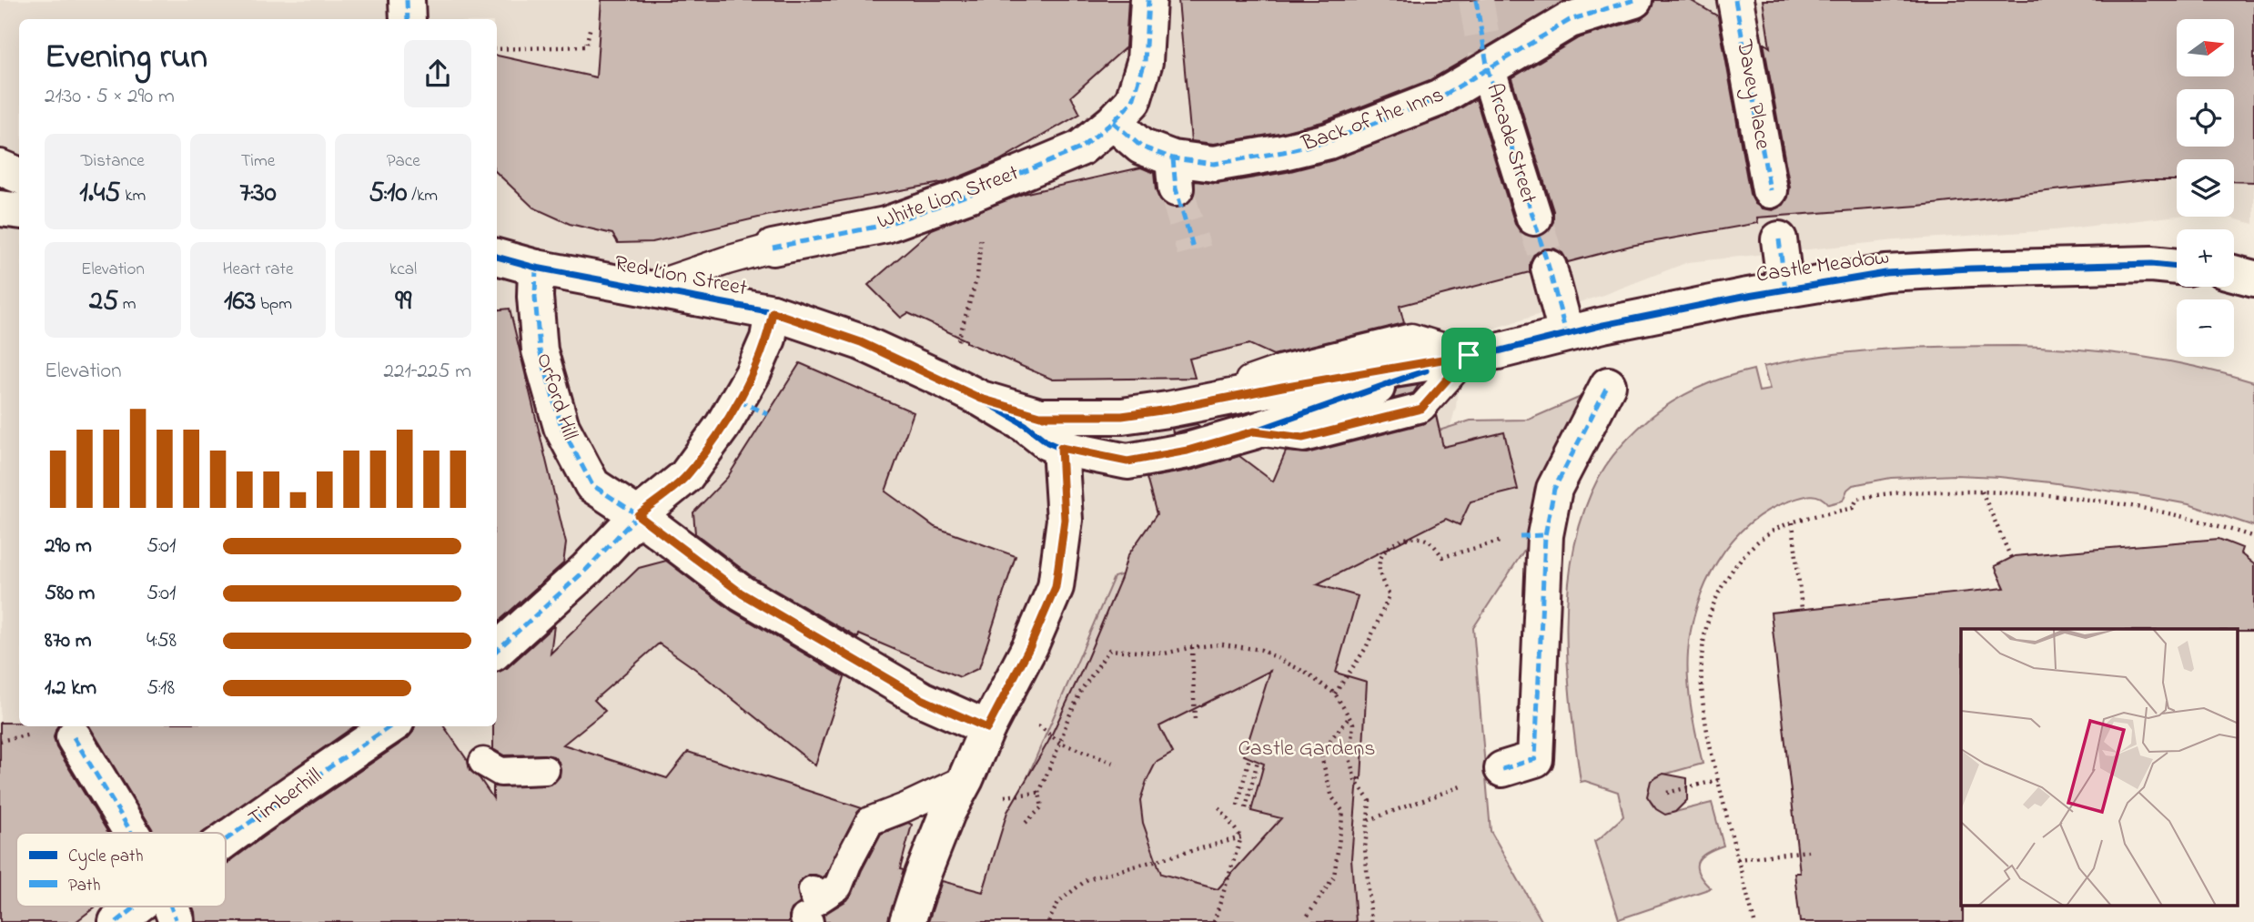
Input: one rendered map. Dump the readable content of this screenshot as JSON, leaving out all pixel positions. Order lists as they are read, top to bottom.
{
  "streets": {
    "street": [
      "Davey Place",
      "Back of the Inns",
      "Arcade Street",
      "White Lion Street",
      "Castle Meadow",
      "Red Lion Street",
      "Orford Hill",
      "Timberhill"
    ]
  },
  "crossings": [
    ["Back of the Inns", "Arcade Street"],
    ["Back of the Inns", "White Lion Street"],
    ["White Lion Street", "Red Lion Street"],
    ["Castle Meadow", "Red Lion Street"],
    ["Red Lion Street", "Orford Hill"]
  ],
  "parks": ["Castle Gardens"],
  "legend": ["Cycle path", "Path"],
  "north": "right",
  "page": {
    "map_buttons": ["+", "−"],
    "heading": ["Evening run", "21:30 · 5 × 290 m"],
    "stats": [
      ["Distance", "1.45 km"],
      ["Time", "7:30"],
      ["Pace", "5:10 /km"],
      ["Elevation", "25 m"],
      ["Heart rate", "163 bpm"],
      ["kcal", "99"]
    ],
    "chart": ["Elevation", "221–225 m"],
    "list": [
      {
        "name": "290 m",
        "note": "5:01"
      },
      {
        "name": "580 m",
        "note": "5:01"
      },
      {
        "name": "870 m",
        "note": "4:58"
      },
      {
        "name": "1.2 km",
        "note": "5:18"
      }
    ]
  }
}
